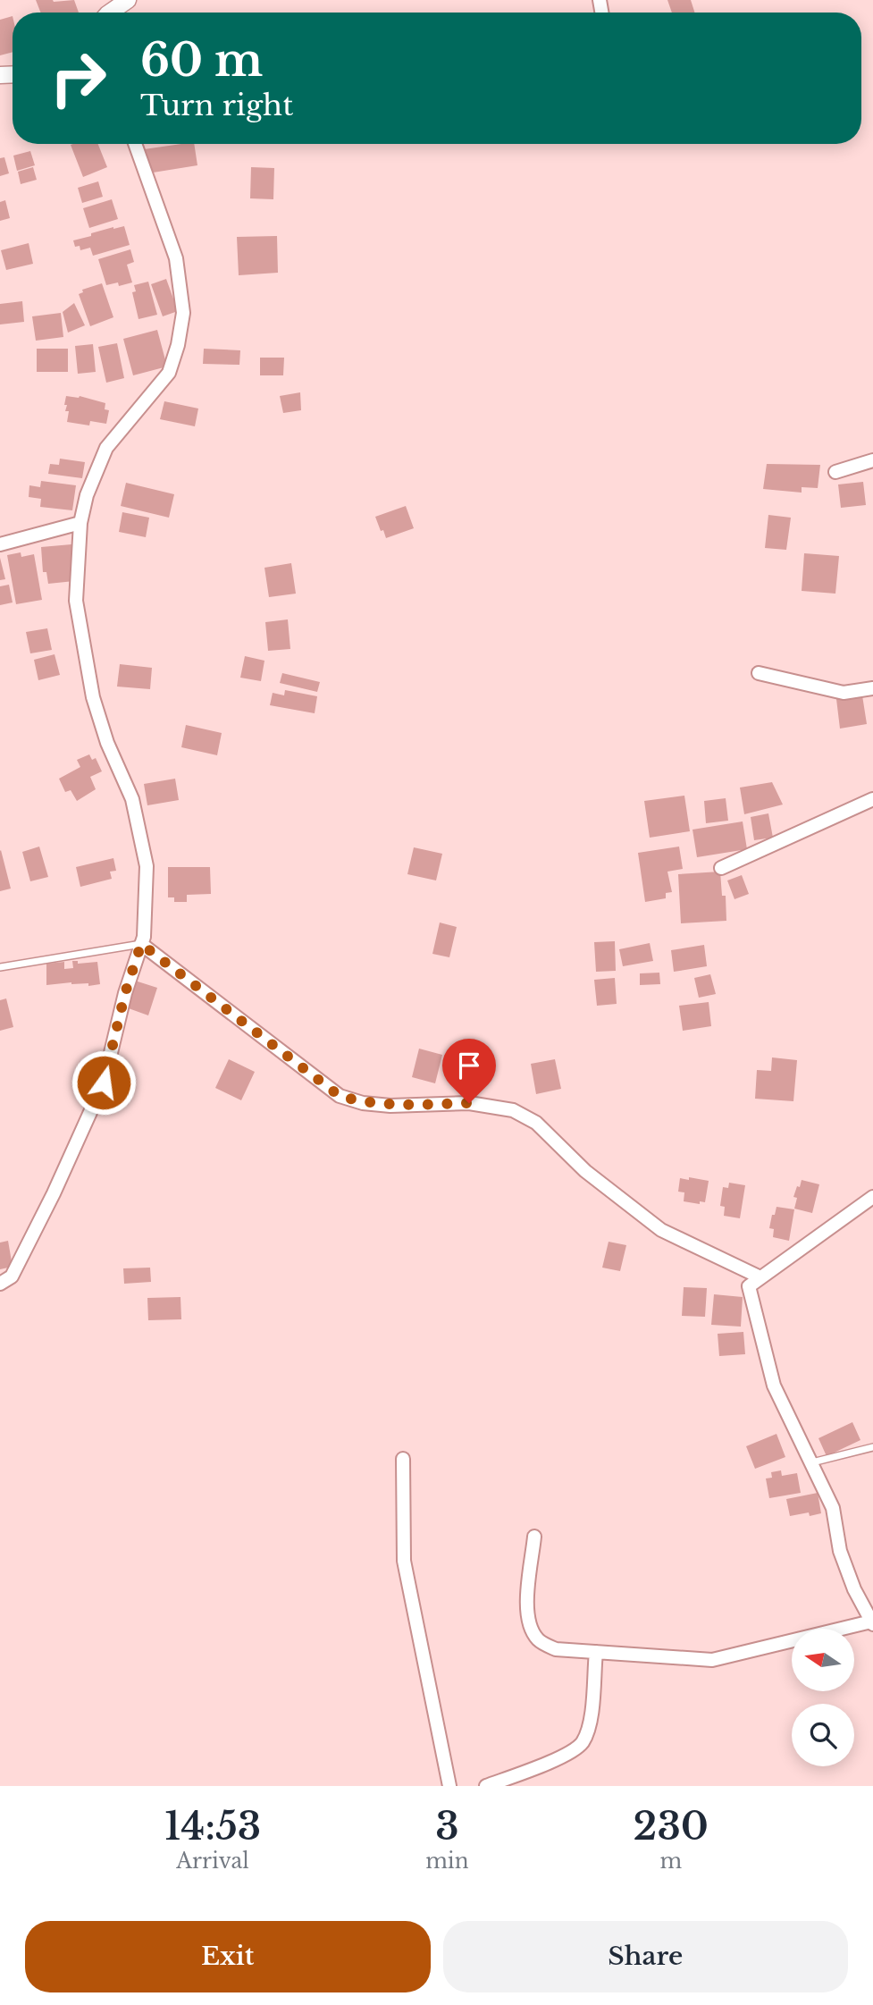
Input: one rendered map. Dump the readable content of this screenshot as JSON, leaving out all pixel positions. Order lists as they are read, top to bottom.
{
  "north": "left",
  "page": {
    "turn": ["60 m", "Turn right"],
    "eta": [
      "14:53",
      "Arrival",
      "3",
      "min",
      "230",
      "m"
    ],
    "buttons": ["Exit", "Share"]
  }
}
